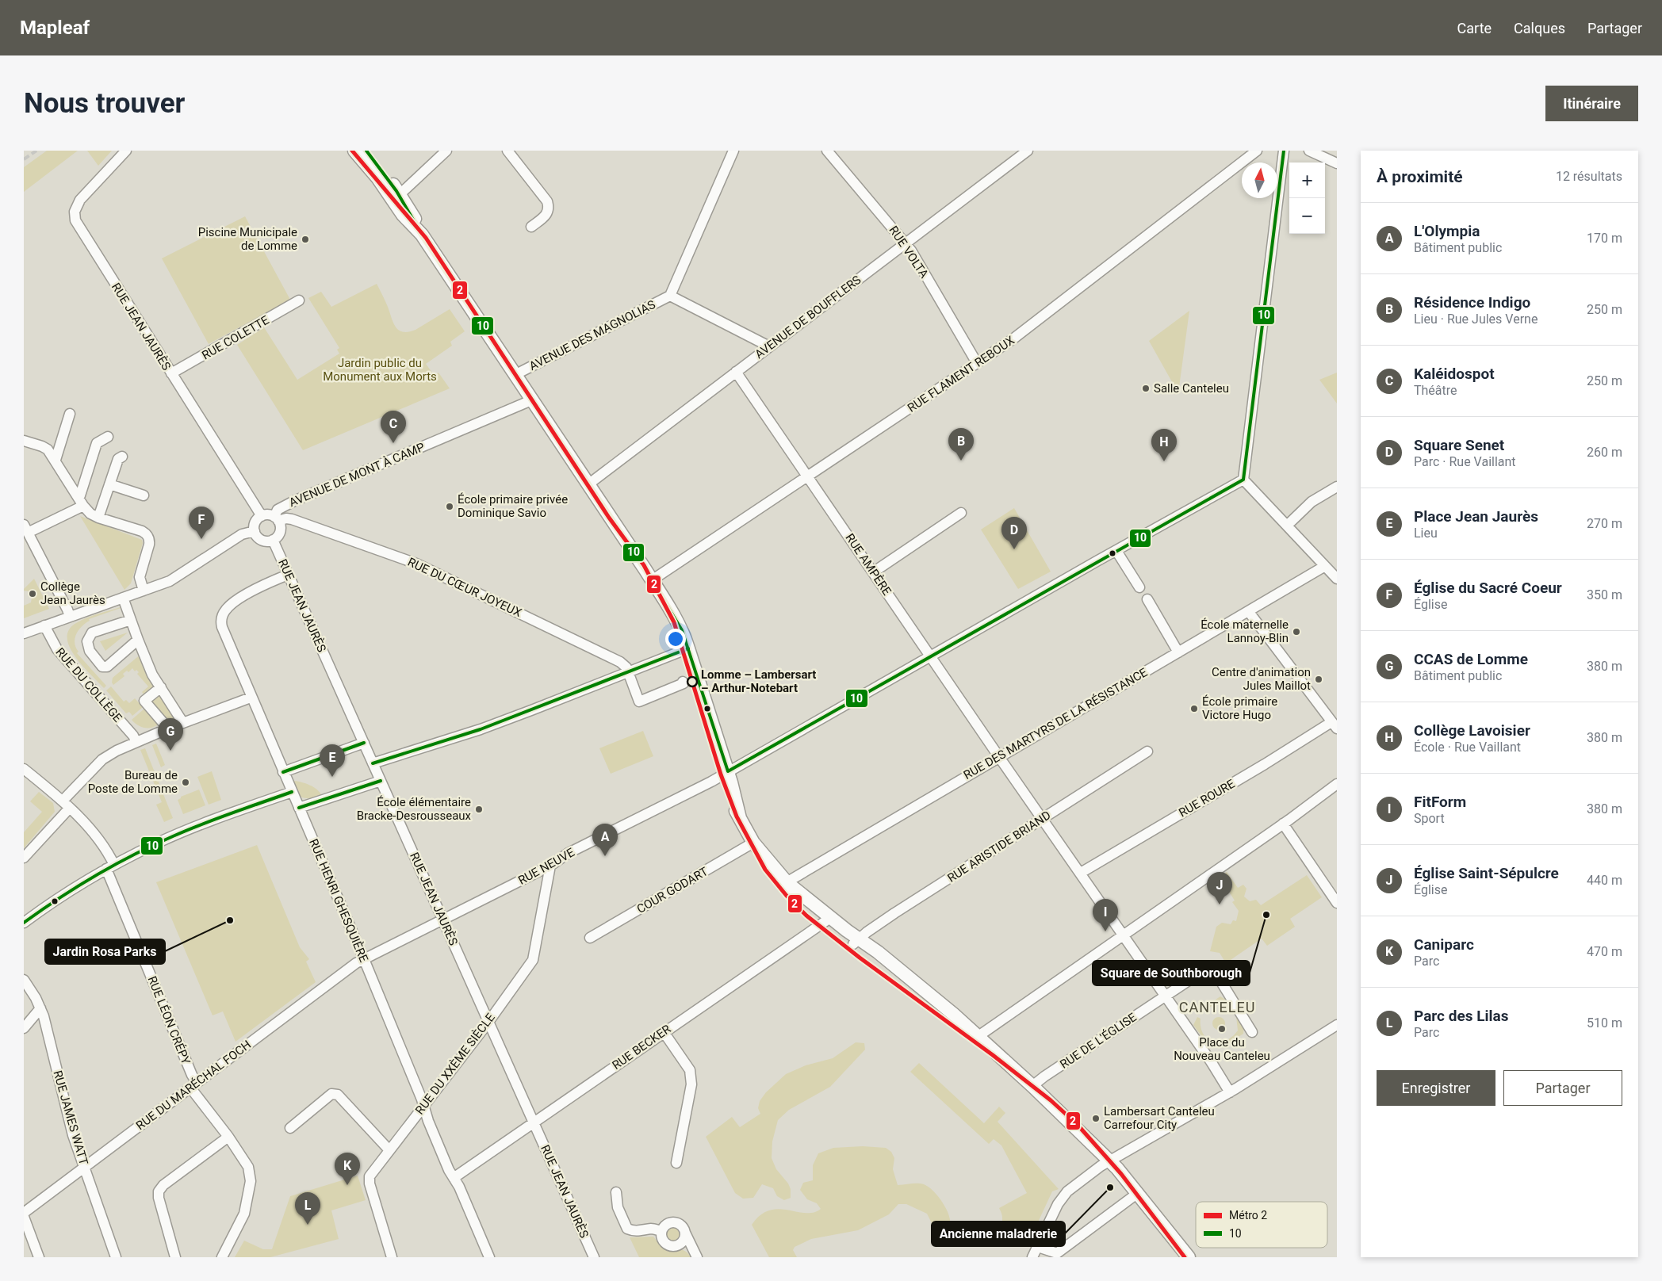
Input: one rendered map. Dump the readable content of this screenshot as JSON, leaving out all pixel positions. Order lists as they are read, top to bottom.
{
  "streets": {
    "street": [
      "RUE VOLTA",
      "AVENUE DE BOUFFLERS",
      "RUE JEAN JAURÈS",
      "AVENUE DES MAGNOLIAS",
      "RUE COLETTE",
      "RUE FLAMENT REBOUX",
      "AVENUE DE MONT À CAMP",
      "RUE AMPÈRE",
      "RUE DU CŒUR JOYEUX",
      "RUE DU COLLÈGE",
      "RUE DES MARTYRS DE LA RÉSISTANCE",
      "RUE ROURE",
      "RUE ARISTIDE BRIAND",
      "RUE NEUVE",
      "COUR GODART",
      "RUE HENRI GHESQUIÈRE",
      "RUE LÉON CRÉPY",
      "RUE DE L'ÉGLISE",
      "RUE BECKER",
      "RUE DU XXÈME SIÈCLE",
      "RUE DU MARÉCHAL FOCH",
      "RUE JAMES WATT"
    ]
  },
  "crossings": [
    ["RUE VOLTA", "AVENUE DE BOUFFLERS"],
    ["RUE VOLTA", "RUE FLAMENT REBOUX"],
    ["AVENUE DE BOUFFLERS", "RUE AMPÈRE"],
    ["RUE JEAN JAURÈS", "RUE COLETTE"],
    ["RUE JEAN JAURÈS", "AVENUE DE MONT À CAMP"],
    ["RUE JEAN JAURÈS", "RUE DU CŒUR JOYEUX"],
    ["RUE JEAN JAURÈS", "RUE NEUVE"],
    ["RUE JEAN JAURÈS", "RUE HENRI GHESQUIÈRE"],
    ["RUE JEAN JAURÈS", "RUE BECKER"],
    ["RUE JEAN JAURÈS", "RUE DU XXÈME SIÈCLE"],
    ["RUE FLAMENT REBOUX", "RUE AMPÈRE"],
    ["AVENUE DE MONT À CAMP", "RUE DU CŒUR JOYEUX"],
    ["RUE AMPÈRE", "RUE DES MARTYRS DE LA RÉSISTANCE"],
    ["RUE AMPÈRE", "RUE ROURE"],
    ["RUE AMPÈRE", "RUE ARISTIDE BRIAND"],
    ["RUE AMPÈRE", "RUE NEUVE"],
    ["RUE AMPÈRE", "RUE DE L'ÉGLISE"],
    ["RUE NEUVE", "RUE HENRI GHESQUIÈRE"],
    ["RUE NEUVE", "RUE DU XXÈME SIÈCLE"],
    ["RUE NEUVE", "RUE DU MARÉCHAL FOCH"],
    ["RUE HENRI GHESQUIÈRE", "RUE BECKER"],
    ["RUE HENRI GHESQUIÈRE", "RUE DU XXÈME SIÈCLE"],
    ["RUE HENRI GHESQUIÈRE", "RUE DU MARÉCHAL FOCH"],
    ["RUE LÉON CRÉPY", "RUE DU MARÉCHAL FOCH"],
    ["RUE DU MARÉCHAL FOCH", "RUE JAMES WATT"]
  ],
  "districts": ["CANTELEU"],
  "parks": ["Jardin public du Monument aux Morts"],
  "places": [
    "Piscine Municipale de Lomme",
    "Salle Canteleu",
    "École primaire privée Dominique Savio",
    "Collège Jean Jaurès",
    "École maternelle Lannoy-Blin",
    "Centre d'animation Jules Maillot",
    "Lomme – Lambersart – Arthur-Notebart",
    "École primaire Victore Hugo",
    "Bureau de Poste de Lomme",
    "École élémentaire Bracke-Desrousseaux",
    "Square de Southborough",
    "Jardin Rosa Parks",
    "Place du Nouveau Canteleu",
    "Lambersart Canteleu Carrefour City",
    "Ancienne maladrerie"
  ],
  "lines": ["metro line 2", "transit line 10"],
  "legend": ["Métro 2", "10"],
  "north": "top",
  "page": {
    "header": "Mapleaf",
    "nav": ["Carte", "Calques", "Partager"],
    "buttons": [
      "Itinéraire",
      ["Enregistrer", "Partager"]
    ],
    "title": "Nous trouver",
    "heading": ["À proximité", "12 résultats"],
    "map_buttons": ["+", "−"],
    "list": [
      {
        "mark": "A",
        "name": "L'Olympia",
        "note": "Bâtiment public",
        "value": "170 m"
      },
      {
        "mark": "B",
        "name": "Résidence Indigo",
        "note": "Lieu · Rue Jules Verne",
        "value": "250 m"
      },
      {
        "mark": "C",
        "name": "Kaléidospot",
        "note": "Théâtre",
        "value": "250 m"
      },
      {
        "mark": "D",
        "name": "Square Senet",
        "note": "Parc · Rue Vaillant",
        "value": "260 m"
      },
      {
        "mark": "E",
        "name": "Place Jean Jaurès",
        "note": "Lieu",
        "value": "270 m"
      },
      {
        "mark": "F",
        "name": "Église du Sacré Coeur",
        "note": "Église",
        "value": "350 m"
      },
      {
        "mark": "G",
        "name": "CCAS de Lomme",
        "note": "Bâtiment public",
        "value": "380 m"
      },
      {
        "mark": "H",
        "name": "Collège Lavoisier",
        "note": "École · Rue Vaillant",
        "value": "380 m"
      },
      {
        "mark": "I",
        "name": "FitForm",
        "note": "Sport",
        "value": "380 m"
      },
      {
        "mark": "J",
        "name": "Église Saint-Sépulcre",
        "note": "Église",
        "value": "440 m"
      },
      {
        "mark": "K",
        "name": "Caniparc",
        "note": "Parc",
        "value": "470 m"
      },
      {
        "mark": "L",
        "name": "Parc des Lilas",
        "note": "Parc",
        "value": "510 m"
      }
    ],
    "pins": [
      "C",
      "B",
      "H",
      "F",
      "D",
      "G",
      "E",
      "A",
      "J",
      "I",
      "K",
      "L"
    ]
  }
}
